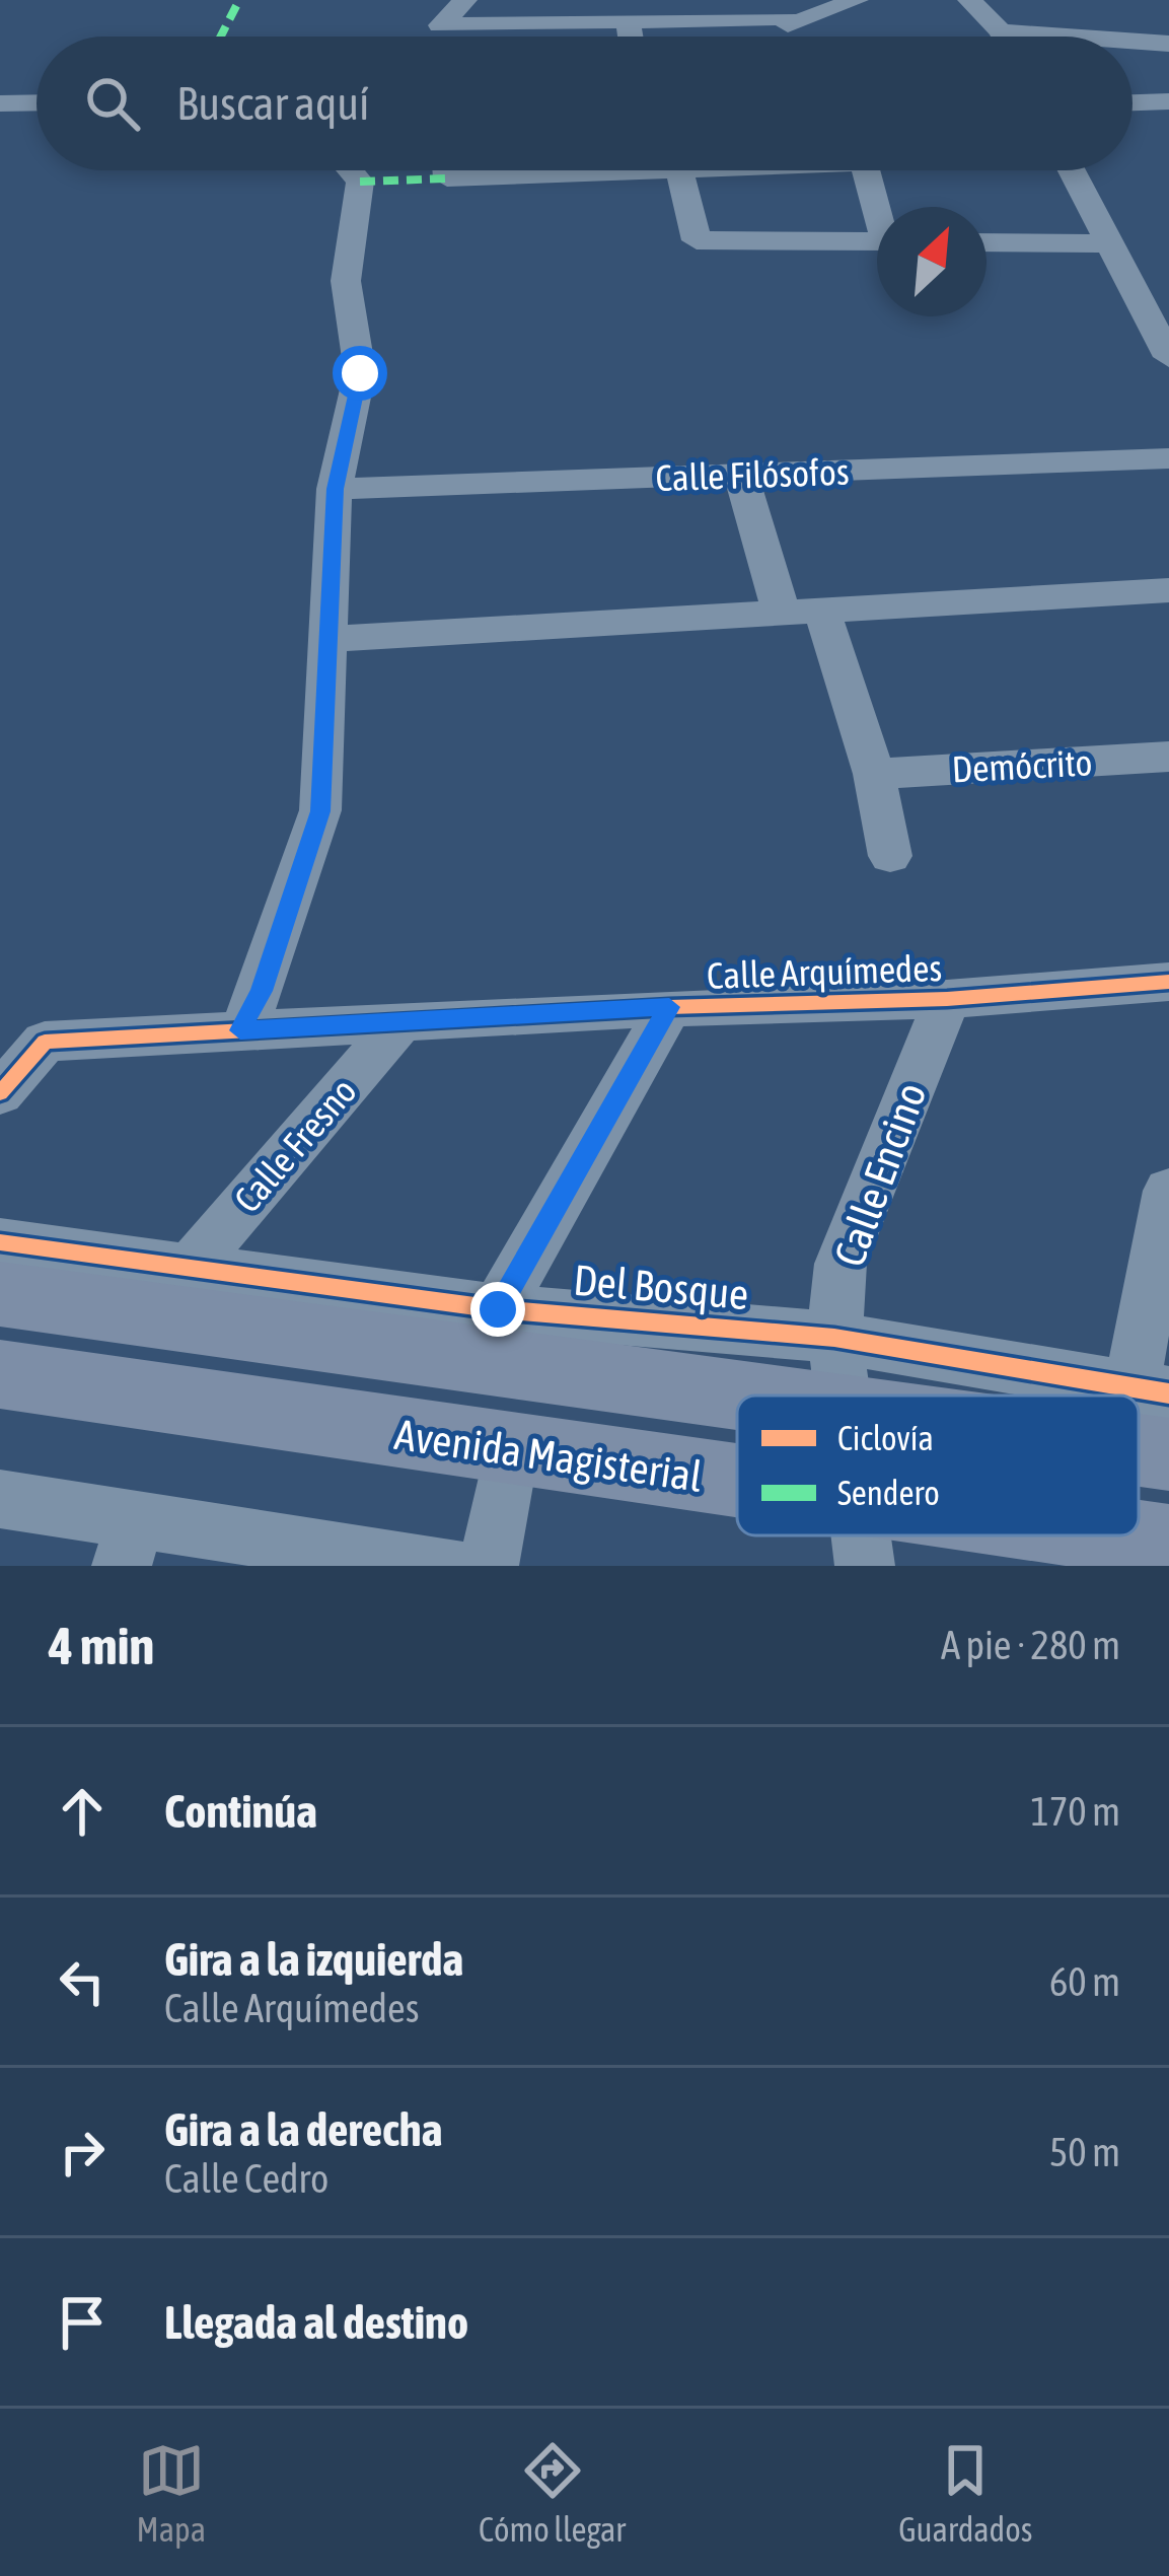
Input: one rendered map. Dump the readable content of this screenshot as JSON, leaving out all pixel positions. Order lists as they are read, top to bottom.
{
  "streets": {
    "main road": ["Avenida Magisterial"],
    "street": [
      "Calle Filósofos",
      "Demócrito",
      "Calle Arquímedes",
      "Calle Fresno",
      "Calle Encino",
      "Del Bosque"
    ]
  },
  "crossings": [
    ["Calle Arquímedes", "Calle Fresno"],
    ["Calle Arquímedes", "Calle Encino"],
    ["Calle Fresno", "Del Bosque"],
    ["Calle Encino", "Del Bosque"]
  ],
  "legend": ["Ciclovía", "Sendero"],
  "north": "top right",
  "page": {
    "search": "Buscar aquí",
    "heading": ["4 min", "A pie · 280 m"],
    "list": [
      ["Continúa", "170 m"],
      ["Gira a la izquierda", "Calle Arquímedes", "60 m"],
      ["Gira a la derecha", "Calle Cedro", "50 m"],
      "Llegada al destino"
    ],
    "nav": ["Mapa", "Cómo llegar", "Guardados"]
  }
}
